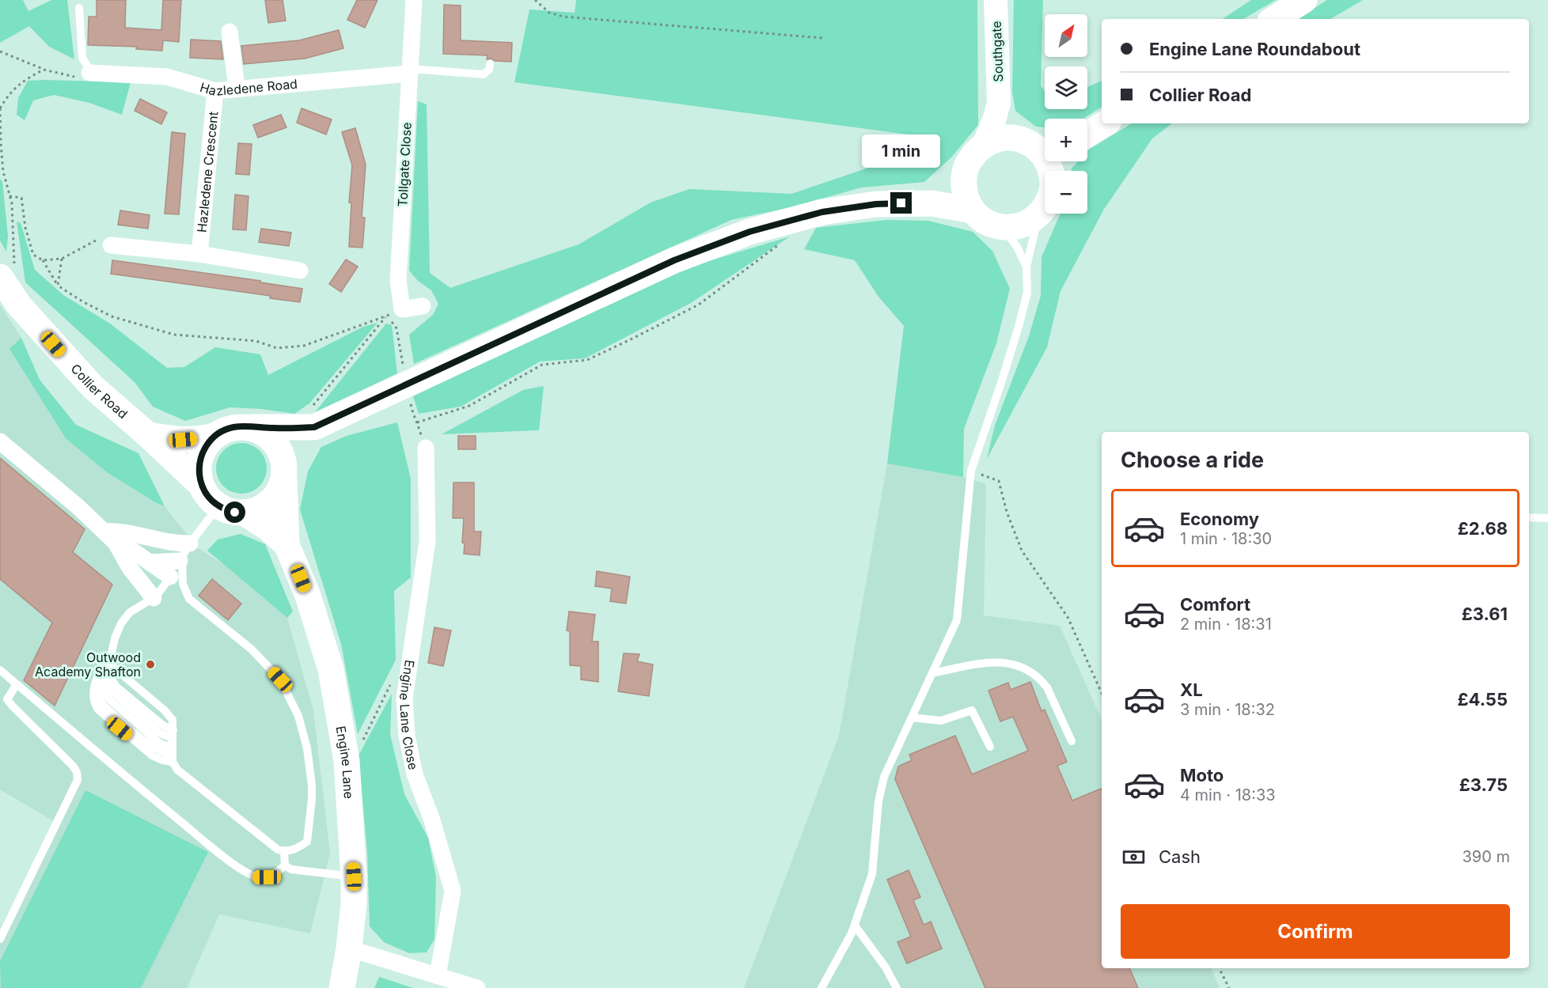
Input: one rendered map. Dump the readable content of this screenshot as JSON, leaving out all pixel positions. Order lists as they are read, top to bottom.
{
  "streets": {
    "main road": ["Collier Road", "Engine Lane"],
    "street": [
      "Southgate",
      "Hazledene Road",
      "Tollgate Close",
      "Hazledene Crescent",
      "Engine Lane Close"
    ]
  },
  "crossings": [
    ["Hazledene Road", "Tollgate Close"],
    ["Hazledene Road", "Hazledene Crescent"],
    ["Collier Road", "Engine Lane"]
  ],
  "places": ["Outwood Academy Shafton"],
  "north": "top right",
  "page": {
    "map_buttons": ["+", "−"],
    "banner": ["Engine Lane Roundabout", "Collier Road"],
    "bubble": "1 min",
    "heading": "Choose a ride",
    "list": [
      {
        "name": "Economy",
        "note": "1 min · 18:30",
        "value": "£2.68"
      },
      {
        "name": "Comfort",
        "note": "2 min · 18:31",
        "value": "£3.61"
      },
      {
        "name": "XL",
        "note": "3 min · 18:32",
        "value": "£4.55"
      },
      {
        "name": "Moto",
        "note": "4 min · 18:33",
        "value": "£3.75"
      }
    ],
    "pay": ["Cash", "390 m"],
    "buttons": "Confirm"
  }
}
